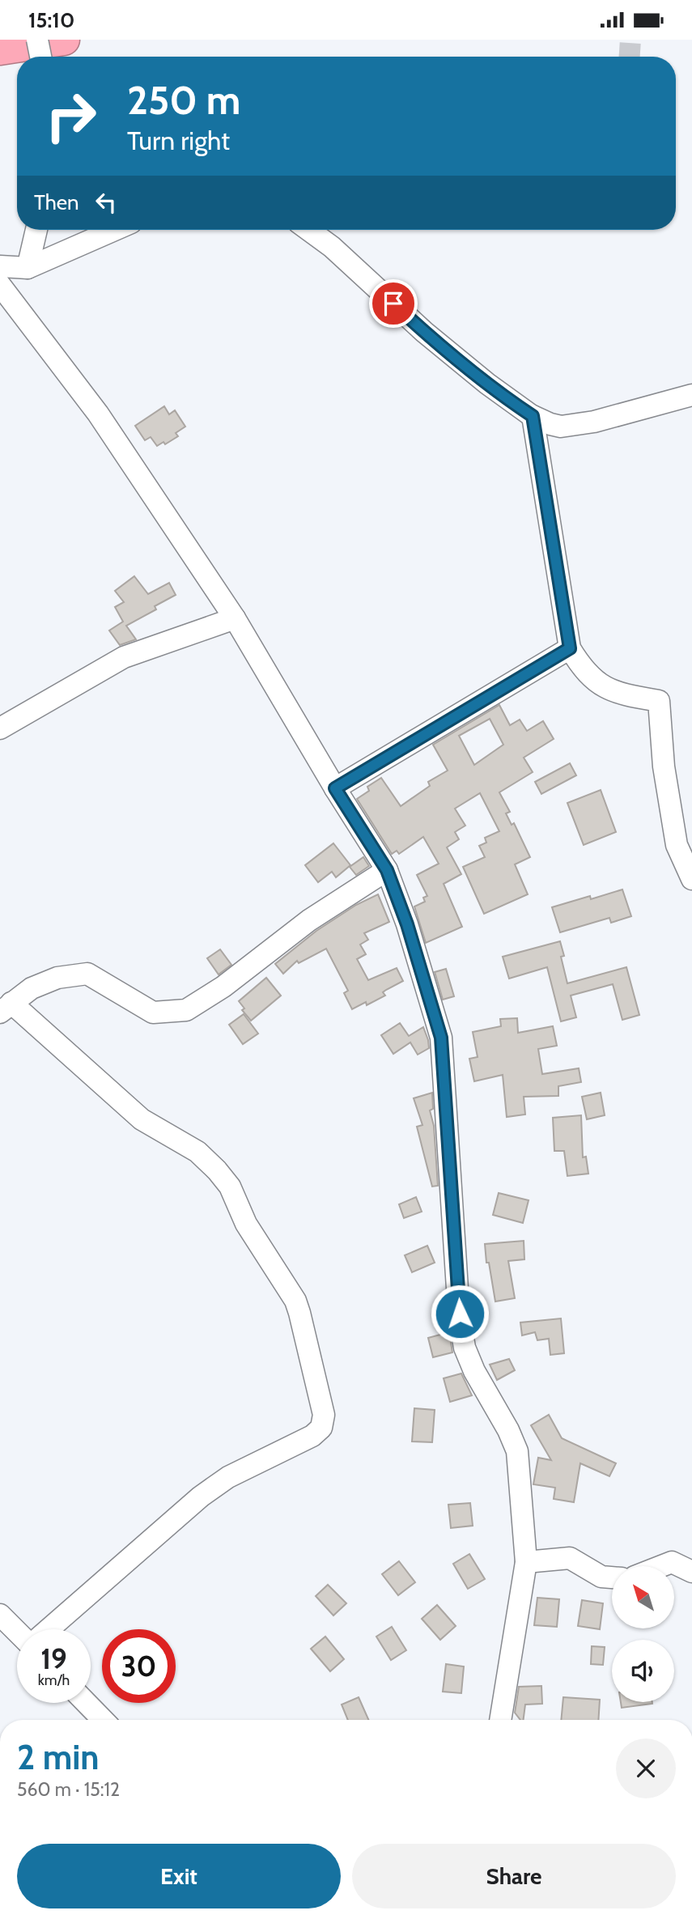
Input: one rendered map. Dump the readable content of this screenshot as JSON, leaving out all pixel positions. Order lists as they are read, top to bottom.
{
  "north": "top left",
  "page": {
    "status": "15:10",
    "turn": ["250 m", "Turn right"],
    "then": "Then",
    "speed": "19 km/h",
    "limit": "30",
    "heading": ["2 min", "560 m · 15:12"],
    "buttons": ["Exit", "Share"]
  }
}
